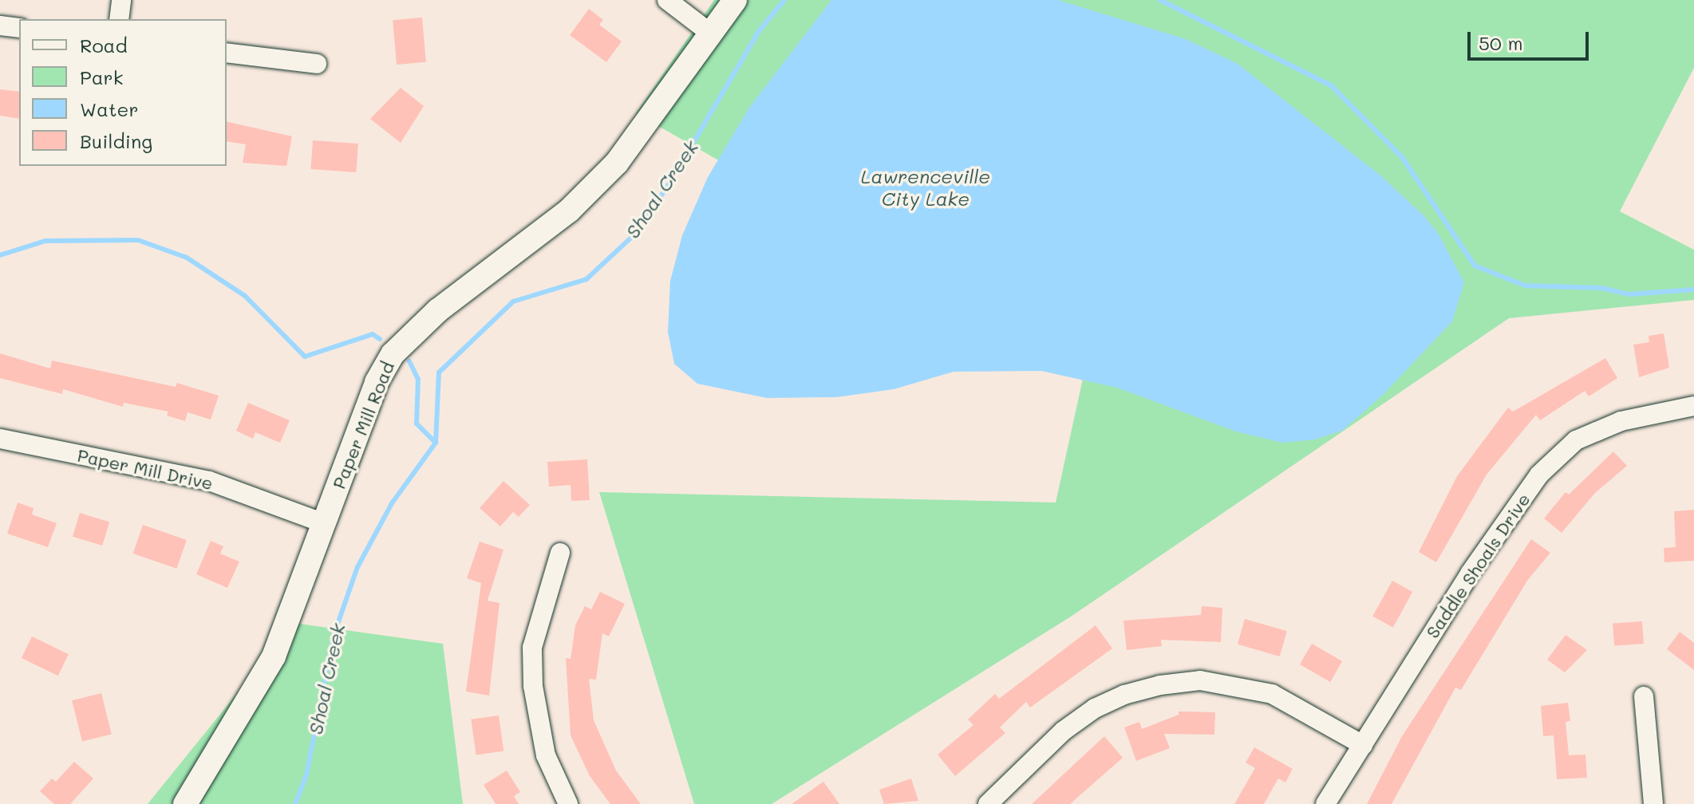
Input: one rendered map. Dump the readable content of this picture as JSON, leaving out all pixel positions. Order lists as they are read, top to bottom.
{
  "streets": {
    "street": ["Paper Mill Road", "Paper Mill Drive", "Saddle Shoals Drive"]
  },
  "crossings": [
    ["Paper Mill Road", "Paper Mill Drive"]
  ],
  "water": ["Lawrenceville City Lake", "Shoal Creek"],
  "legend": [
    "Road",
    "Park",
    "Water",
    "Building"
  ],
  "scale_bar": "50 m"
}
